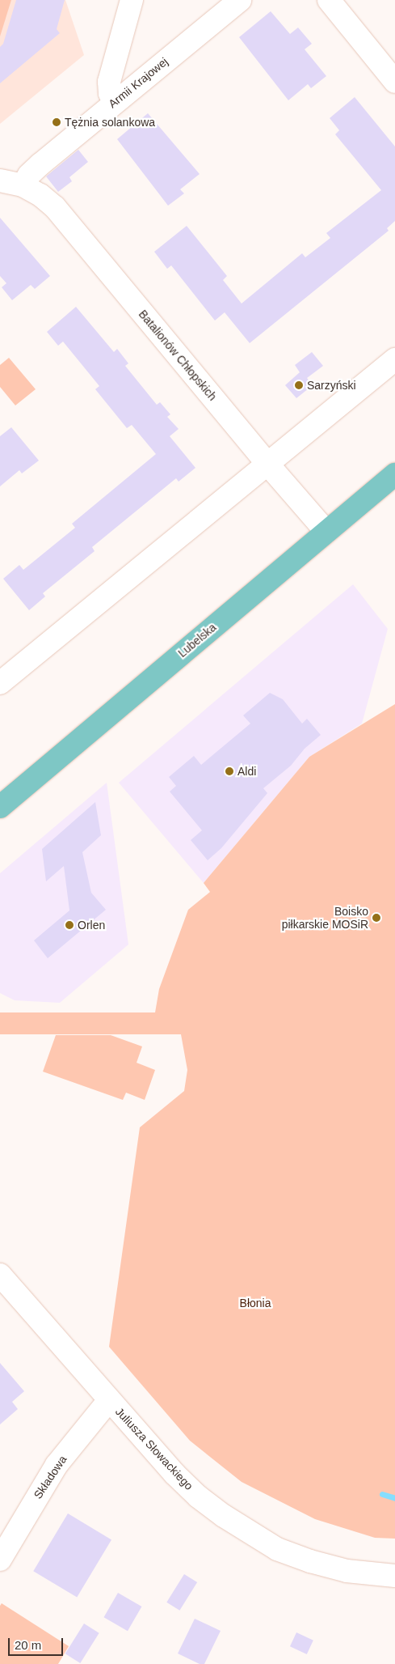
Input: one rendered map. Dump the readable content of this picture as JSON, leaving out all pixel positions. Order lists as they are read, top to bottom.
{
  "streets": {
    "main road": ["Lubelska"],
    "street": [
      "Armii Krajowej",
      "Batalionów Chłopskich",
      "Juliusza Słowackiego",
      "Składowa"
    ]
  },
  "crossings": [
    ["Armii Krajowej", "Batalionów Chłopskich"],
    ["Batalionów Chłopskich", "Lubelska"],
    ["Juliusza Słowackiego", "Składowa"]
  ],
  "parks": ["Błonia"],
  "places": [
    "Tężnia solankowa",
    "Sarzyński",
    "Aldi",
    "Boisko piłkarskie MOSiR",
    "Orlen"
  ],
  "scale_bar": "20 m"
}
